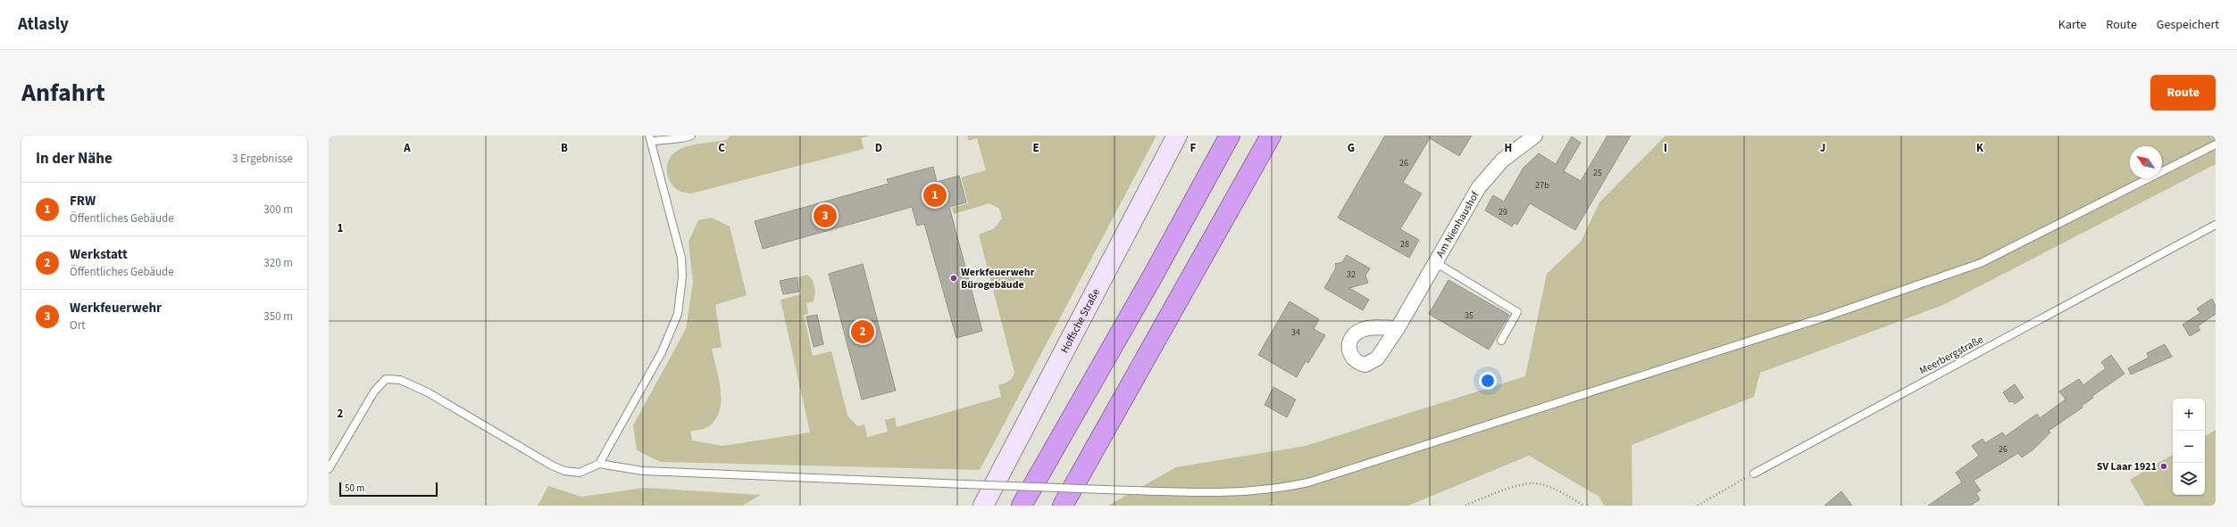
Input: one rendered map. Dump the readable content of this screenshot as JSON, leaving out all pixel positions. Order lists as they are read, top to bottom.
{
  "streets": {
    "street": ["Am Nienhaushof", "Hoffsche Straße"],
    "lane": ["Meerbergstraße"]
  },
  "places": ["Werkfeuerwehr Bürogebäude", "SV Laar 1921"],
  "house_numbers": [
    "26",
    "25",
    "27b",
    "29",
    "28",
    "32",
    "35",
    "34",
    "26"
  ],
  "scale_bar": "50 m",
  "north": "top left",
  "page": {
    "header": "Atlasly",
    "nav": ["Karte", "Route", "Gespeichert"],
    "title": "Anfahrt",
    "buttons": "Route",
    "heading": ["In der Nähe", "3 Ergebnisse"],
    "list": [
      {
        "mark": "1",
        "name": "FRW",
        "note": "Öffentliches Gebäude",
        "value": "300 m"
      },
      {
        "mark": "2",
        "name": "Werkstatt",
        "note": "Öffentliches Gebäude",
        "value": "320 m"
      },
      {
        "mark": "3",
        "name": "Werkfeuerwehr",
        "note": "Ort",
        "value": "350 m"
      }
    ],
    "pins": ["1", "3", "2"],
    "map_buttons": ["+", "−"],
    "scale": "50 m"
  },
  "grid": {
    "columns": [
      "A",
      "B",
      "C",
      "D",
      "E",
      "F",
      "G",
      "H",
      "I",
      "J",
      "K"
    ],
    "rows": ["1", "2"]
  }
}
